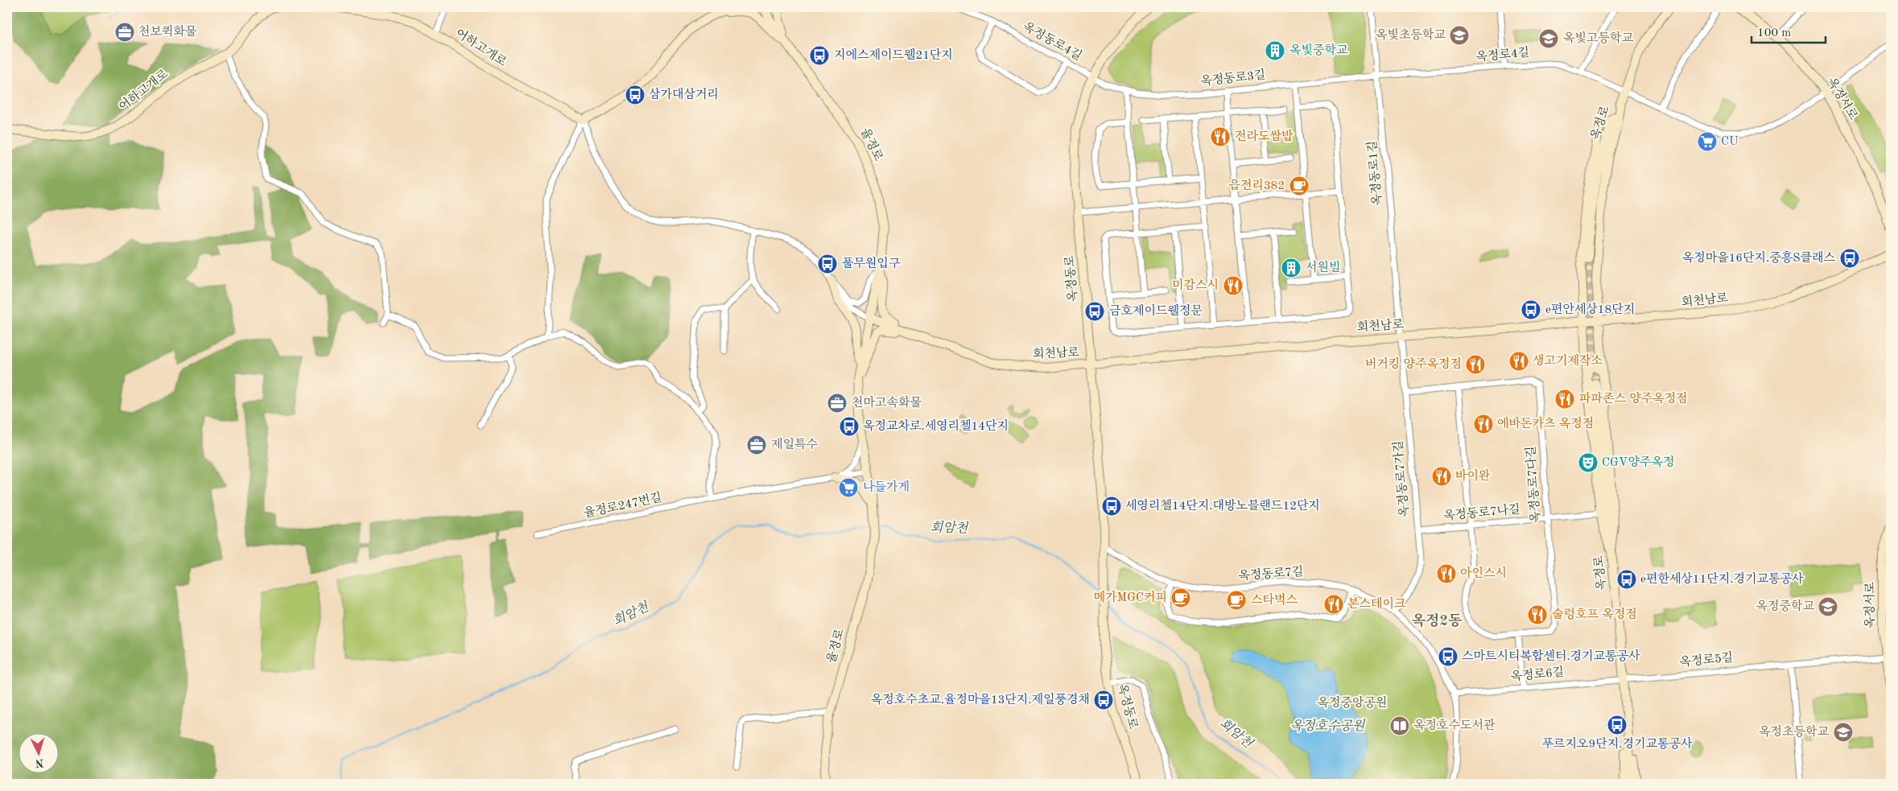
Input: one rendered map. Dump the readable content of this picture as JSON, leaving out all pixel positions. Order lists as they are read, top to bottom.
{
  "streets": {
    "main road": [
      "어하고개로",
      "옥정서로",
      "옥정로",
      "율정로",
      "옥정동로",
      "회천남로"
    ],
    "street": [
      "옥정동로4길",
      "옥정로4길",
      "옥정동로3길",
      "옥정동로1길",
      "옥정동로7가길",
      "옥정동로7다길",
      "율정로247번길",
      "옥정동로7나길",
      "옥정동로7길",
      "옥정로5길",
      "옥정로6길"
    ]
  },
  "crossings": [
    ["옥정동로4길", "옥정동로3길"],
    ["옥정동로4길", "옥정동로"],
    ["옥정로4길", "옥정동로3길"],
    ["옥정로4길", "옥정서로"],
    ["옥정로4길", "옥정로"],
    ["옥정로4길", "옥정동로1길"],
    ["옥정동로3길", "옥정동로1길"],
    ["옥정동로3길", "옥정동로"],
    ["옥정서로", "옥정로5길"],
    ["옥정로", "옥정로5길"],
    ["옥정로", "옥정로6길"],
    ["율정로", "회천남로"],
    ["율정로", "율정로247번길"],
    ["옥정동로1길", "회천남로"],
    ["옥정동로1길", "옥정동로7가길"],
    ["옥정동로", "회천남로"],
    ["옥정동로", "옥정동로7길"],
    ["회천남로", "옥정동로7가길"],
    ["옥정동로7가길", "옥정동로7다길"],
    ["옥정동로7가길", "옥정동로7나길"],
    ["옥정동로7가길", "옥정동로7길"],
    ["옥정동로7다길", "옥정동로7나길"],
    ["옥정동로7길", "옥정로6길"],
    ["옥정로5길", "옥정로6길"]
  ],
  "districts": ["옥정2동"],
  "water": ["회암천", "옥정호수공원"],
  "parks": ["옥정중앙공원"],
  "places": {
    "office": ["천보퀵화물", "천마고속화물", "제일특수"],
    "school or university": [
      "옥빛초등학교",
      "옥빛고등학교",
      "옥정중학교",
      "옥정초등학교"
    ],
    "building": ["옥빛중학교", "서원빌"],
    "bus stop": [
      "지에스제이드웰21단지",
      "삼가대삼거리",
      "옥정마을16단지.중흥S클래스",
      "풀무원입구",
      "e편안세상18단지",
      "금호제이드웰정문",
      "옥정교차로.세영리첼14단지",
      "세영리첼14단지.대방노블랜드12단지",
      "e편한세상11단지.경기교통공사",
      "스마트시티복합센터.경기교통공사",
      "옥정호수초교.율정마을13단지.제일풍경채",
      "푸르지오9단지.경기교통공사"
    ],
    "restaurant": [
      "전라도쌈밥",
      "미감스시",
      "생고기제작소",
      "버거킹 양주옥정점",
      "파파존스 양주옥정점",
      "에바돈카츠 옥정점",
      "바이완",
      "아인스시",
      "본스테이크",
      "술렁호프 옥정점"
    ],
    "supermarket": ["CU", "나들가게"],
    "cafe": ["읍전리382", "메가MGC커피", "스타벅스"],
    "theatre": ["CGV양주옥정"],
    "library": ["옥정호수도서관"]
  },
  "scale_bar": "100 m",
  "north": "bottom"
}
